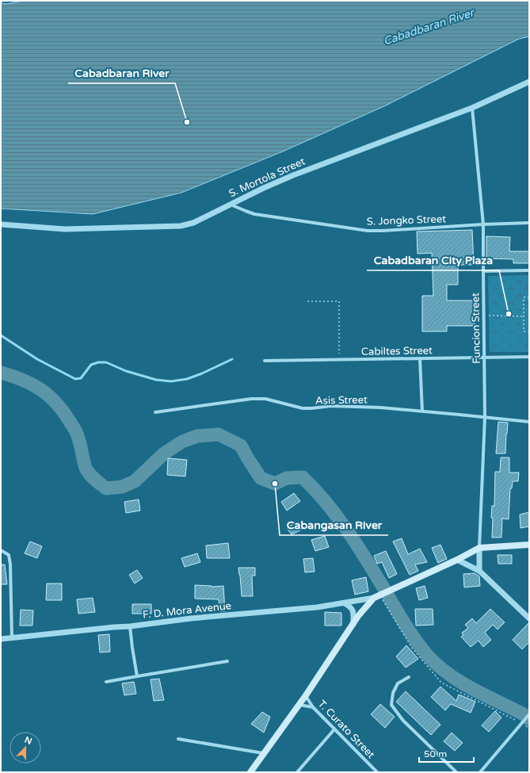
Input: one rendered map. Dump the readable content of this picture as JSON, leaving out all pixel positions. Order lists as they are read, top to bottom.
{
  "streets": {
    "street": [
      "S. Mortola Street",
      "S. Jongko Street",
      "Funcion Street",
      "Cabiltes Street",
      "Asis Street",
      "F. D. Mora Avenue",
      "T. Curato Street"
    ]
  },
  "crossings": [
    ["S. Mortola Street", "S. Jongko Street"],
    ["S. Mortola Street", "Funcion Street"],
    ["S. Jongko Street", "Funcion Street"],
    ["Funcion Street", "Cabiltes Street"],
    ["Funcion Street", "Asis Street"]
  ],
  "water": ["Cabadbaran River"],
  "places": ["Cabadbaran River", "Cabadbaran City Plaza", "Cabangasan River"],
  "scale_bar": "50 m",
  "north": "top"
}
